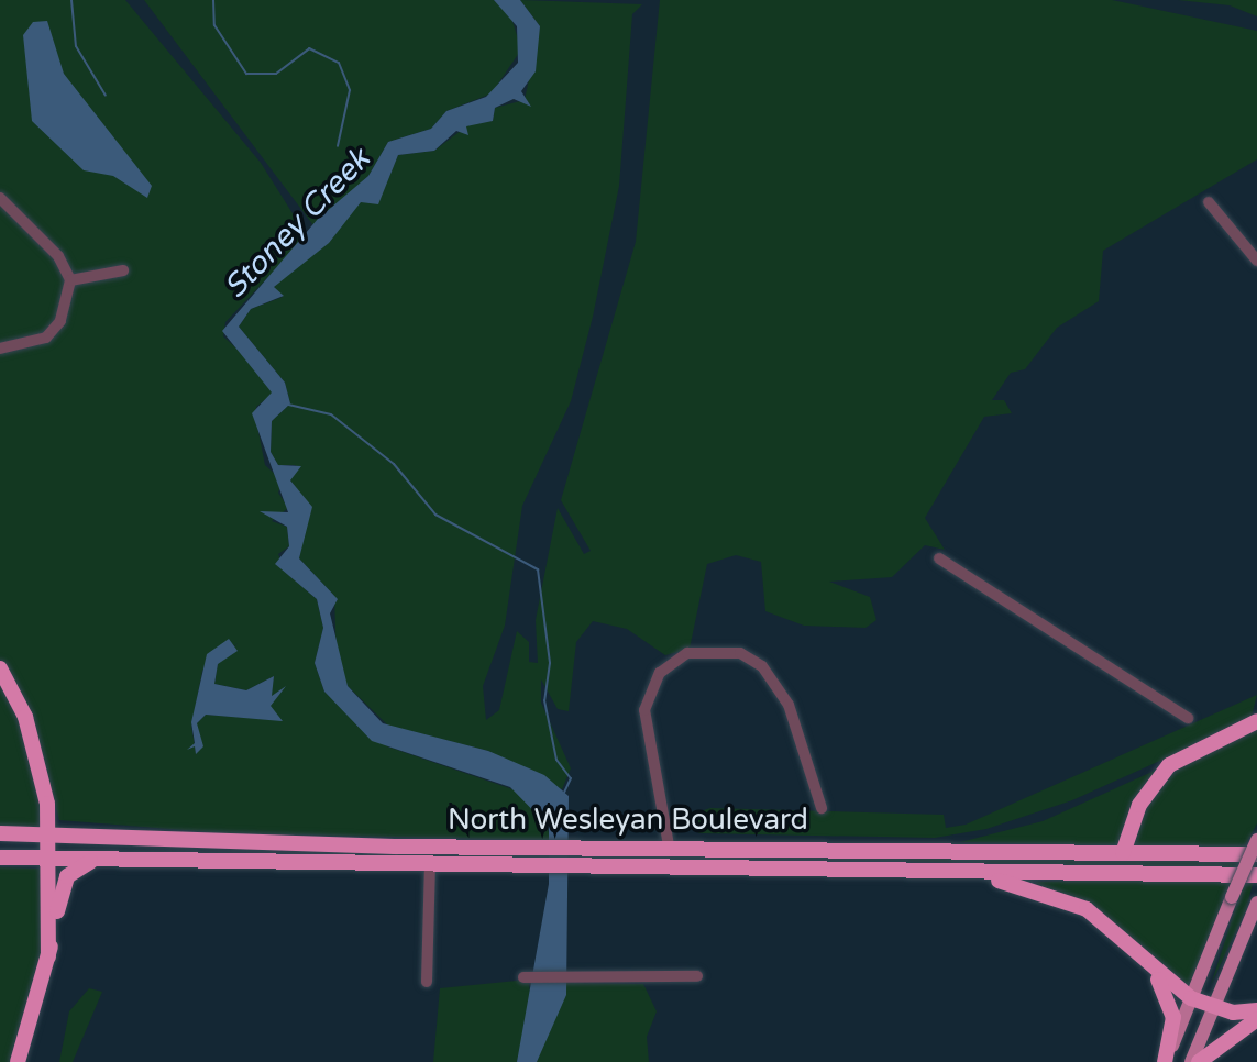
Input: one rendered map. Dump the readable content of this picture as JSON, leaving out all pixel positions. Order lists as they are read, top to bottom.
{
  "streets": {
    "highway": ["North Wesleyan Boulevard"]
  },
  "water": ["Stoney Creek"]
}
